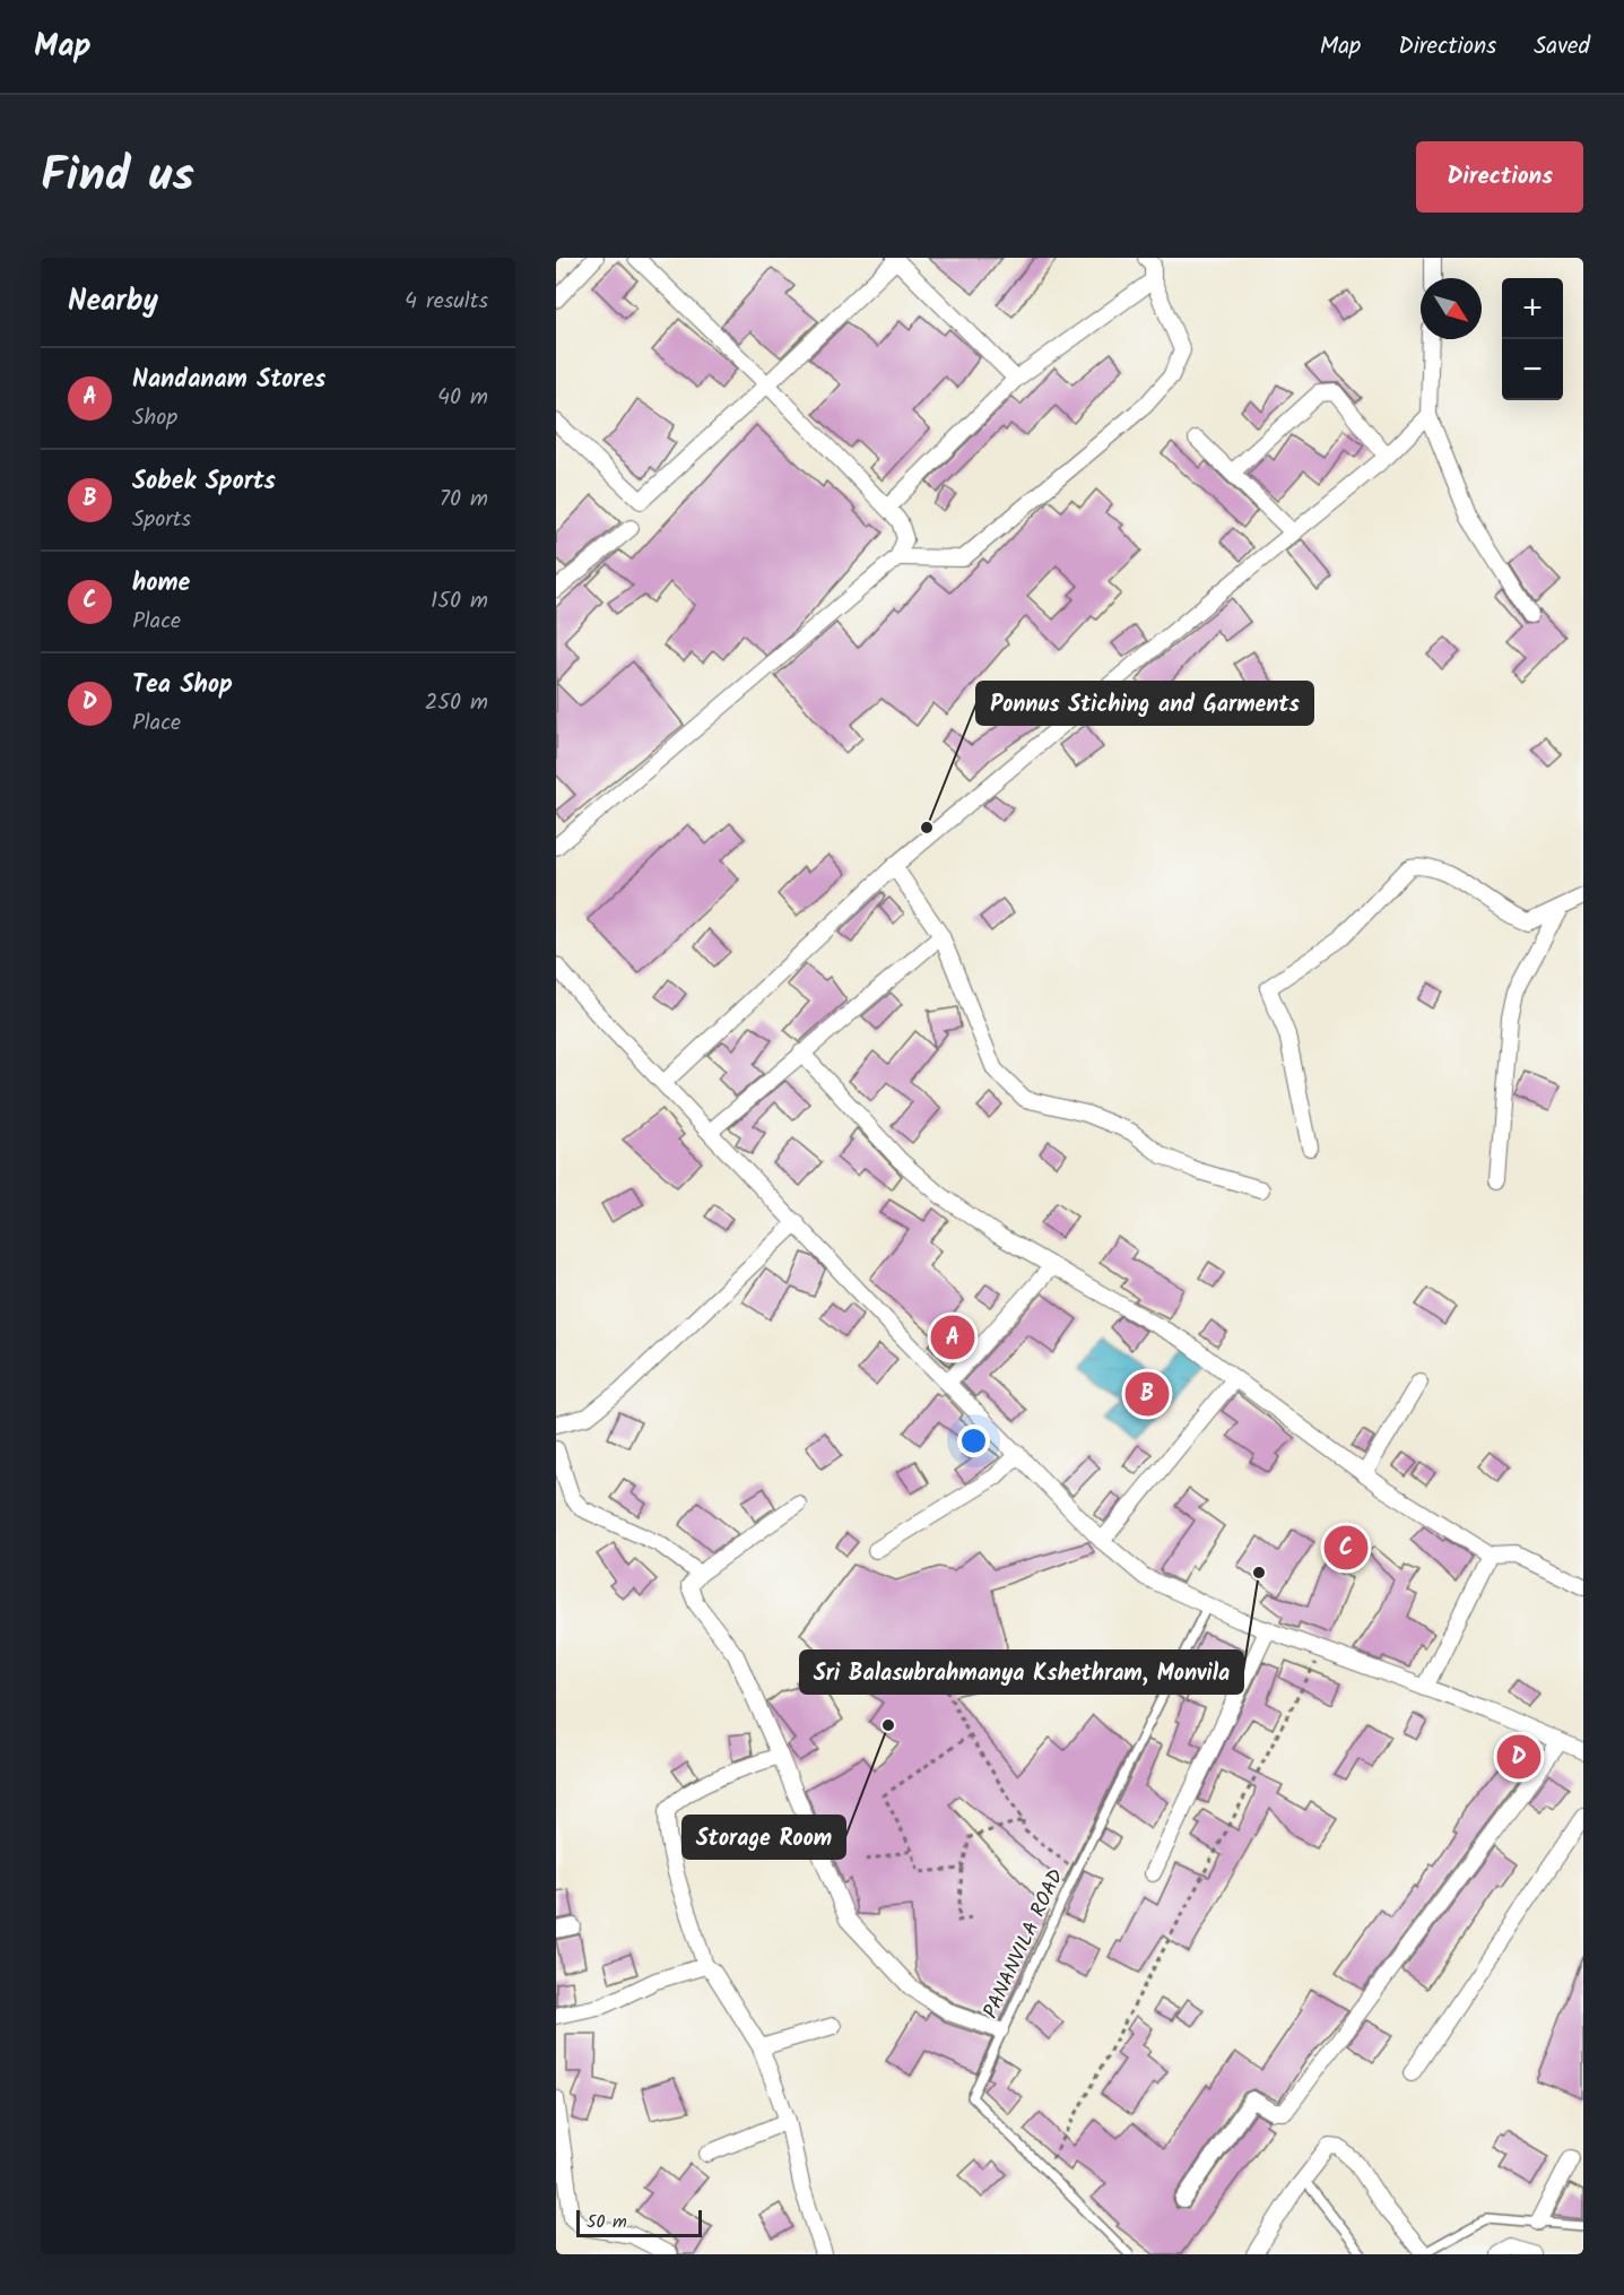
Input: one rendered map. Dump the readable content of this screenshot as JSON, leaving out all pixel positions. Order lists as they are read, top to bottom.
{
  "streets": {
    "lane": ["PANANVILA ROAD"]
  },
  "places": ["Ponnus Stiching and Garments", "Sri Balasubrahmanya Kshethram, Monvila", "Storage Room"],
  "scale_bar": "50 m",
  "north": "bottom right",
  "page": {
    "header": "Map",
    "nav": ["Map", "Directions", "Saved"],
    "title": "Find us",
    "buttons": "Directions",
    "heading": ["Nearby", "4 results"],
    "map_buttons": ["+", "−"],
    "list": [
      {
        "mark": "A",
        "name": "Nandanam Stores",
        "note": "Shop",
        "value": "40 m"
      },
      {
        "mark": "B",
        "name": "Sobek Sports",
        "note": "Sports",
        "value": "70 m"
      },
      {
        "mark": "C",
        "name": "home",
        "note": "Place",
        "value": "150 m"
      },
      {
        "mark": "D",
        "name": "Tea Shop",
        "note": "Place",
        "value": "250 m"
      }
    ],
    "pins": [
      "A",
      "B",
      "C",
      "D"
    ],
    "scale": "50 m"
  }
}
